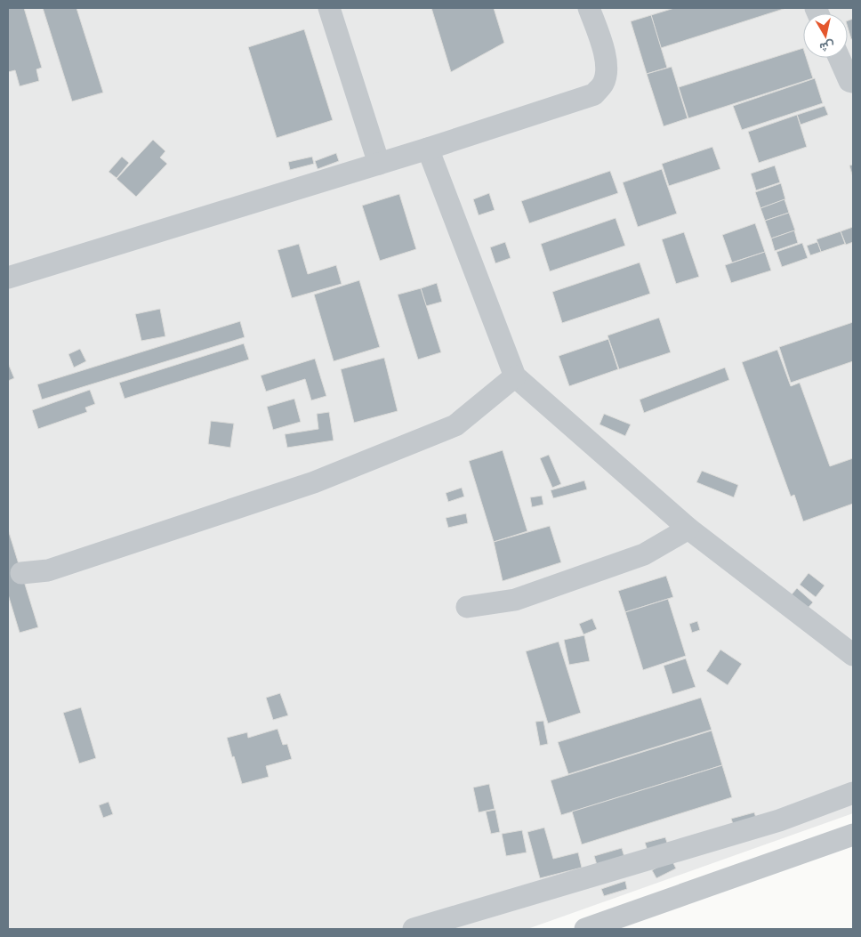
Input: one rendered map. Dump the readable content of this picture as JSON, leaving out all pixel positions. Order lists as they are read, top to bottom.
{
  "north": "bottom"
}
